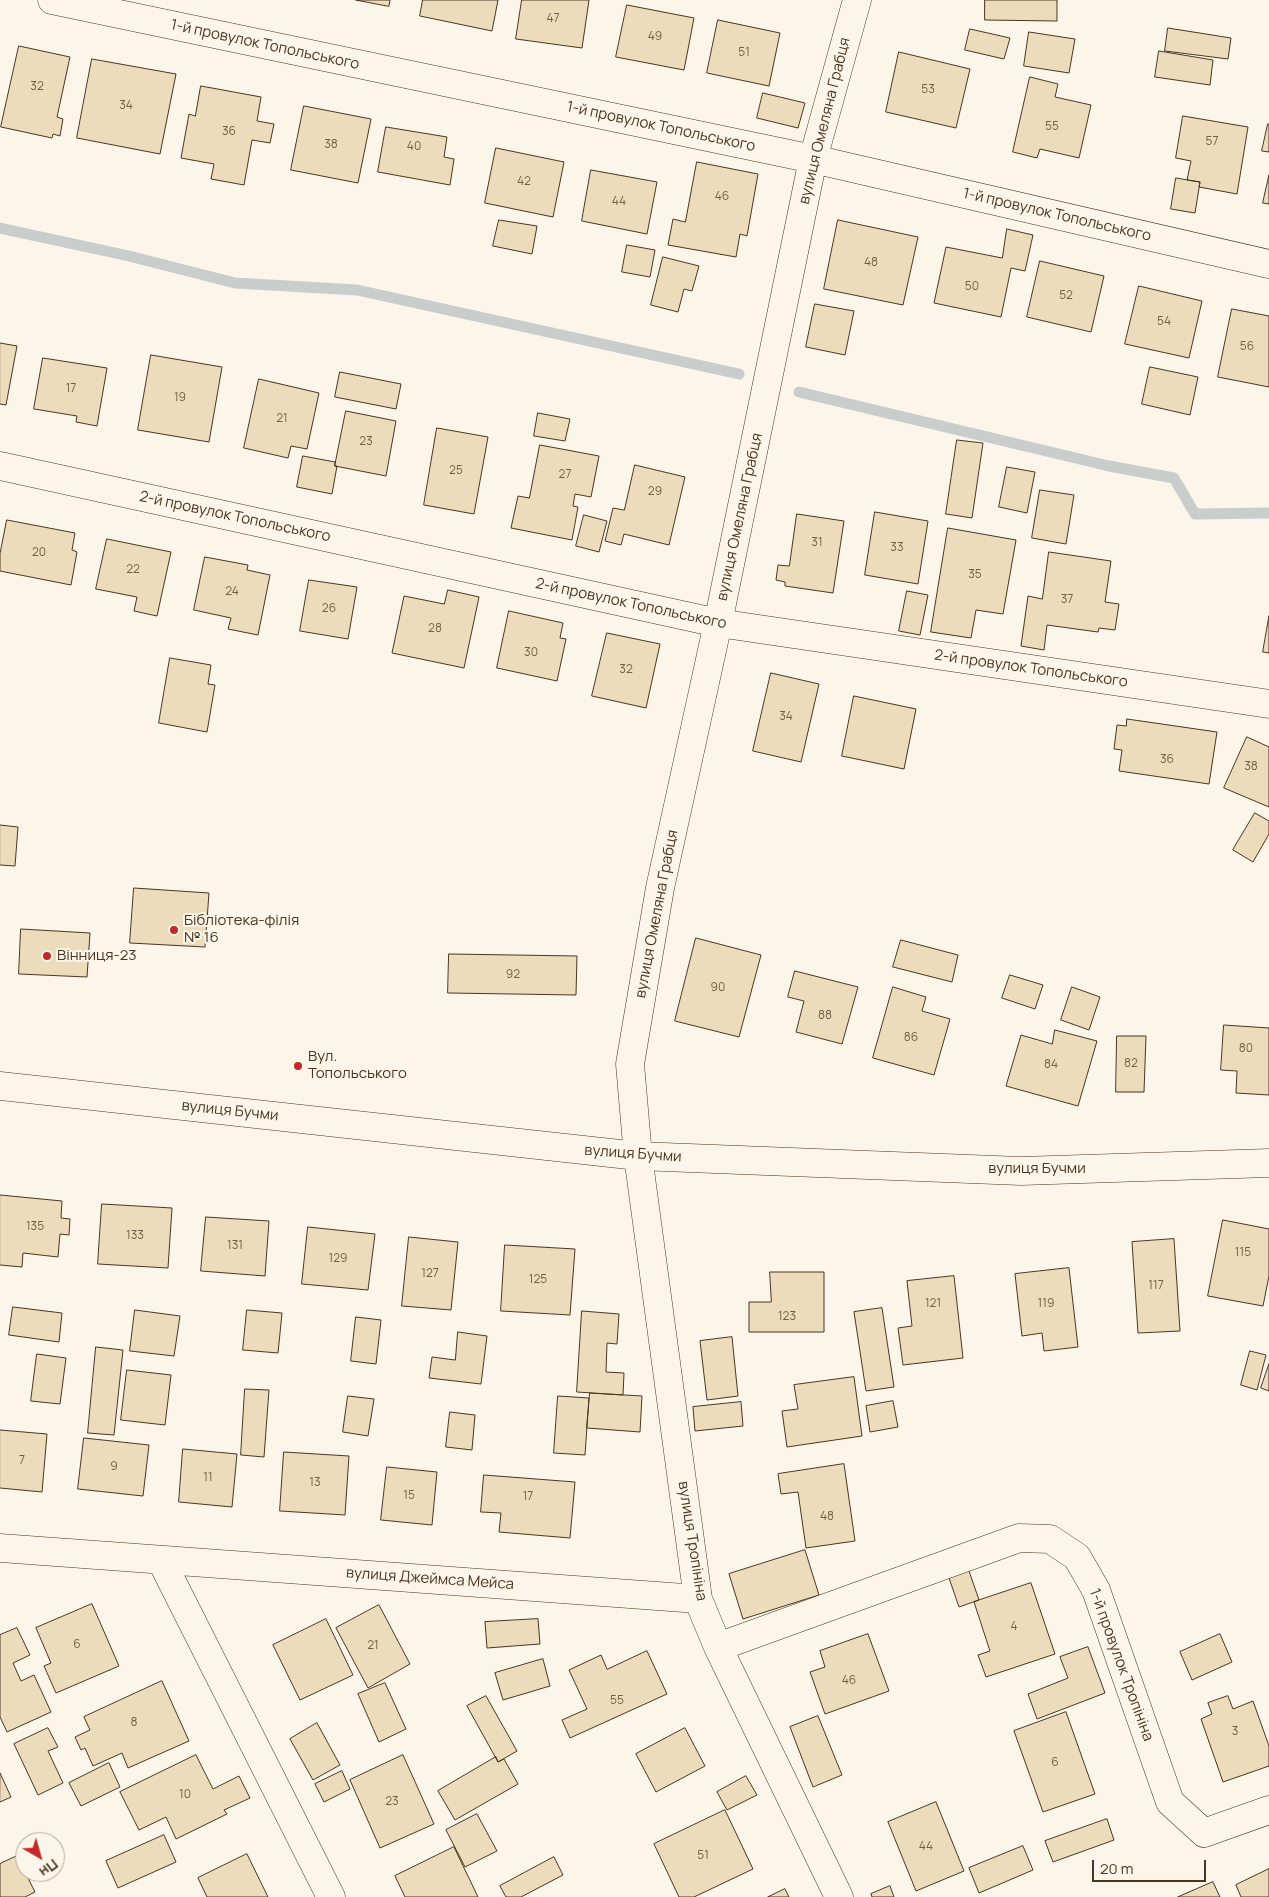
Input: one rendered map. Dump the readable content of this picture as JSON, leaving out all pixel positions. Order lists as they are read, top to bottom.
{
  "streets": {
    "street": [
      "1-й провулок Топольського",
      "вулиця Омеляна Грабця",
      "2-й провулок Топольського",
      "вулиця Бучми",
      "вулиця Тропініна",
      "вулиця Джеймса Мейса",
      "1-й провулок Тропініна"
    ]
  },
  "crossings": [
    ["1-й провулок Топольського", "вулиця Омеляна Грабця"],
    ["вулиця Омеляна Грабця", "2-й провулок Топольського"],
    ["вулиця Омеляна Грабця", "вулиця Бучми"],
    ["вулиця Омеляна Грабця", "вулиця Тропініна"],
    ["вулиця Бучми", "вулиця Тропініна"],
    ["вулиця Тропініна", "вулиця Джеймса Мейса"],
    ["вулиця Тропініна", "1-й провулок Тропініна"]
  ],
  "places": ["Бібліотека-філія № 16", "Вінниця-23", "Вул. Топольського"],
  "house_numbers": [
    "47",
    "49",
    "51",
    "32",
    "53",
    "34",
    "55",
    "36",
    "57",
    "38",
    "40",
    "42",
    "46",
    "44",
    "48",
    "50",
    "52",
    "54",
    "56",
    "17",
    "19",
    "21",
    "23",
    "25",
    "27",
    "29",
    "31",
    "33",
    "20",
    "22",
    "35",
    "24",
    "37",
    "26",
    "28",
    "30",
    "32",
    "34",
    "36",
    "38",
    "92",
    "90",
    "88",
    "86",
    "80",
    "82",
    "84",
    "135",
    "133",
    "131",
    "115",
    "129",
    "127",
    "125",
    "117",
    "121",
    "119",
    "123",
    "7",
    "9",
    "11",
    "13",
    "15",
    "17",
    "48",
    "4",
    "6",
    "21",
    "46",
    "55",
    "8",
    "3",
    "6",
    "10",
    "23",
    "44",
    "51"
  ],
  "scale_bar": "20 m",
  "north": "bottom right"
}
